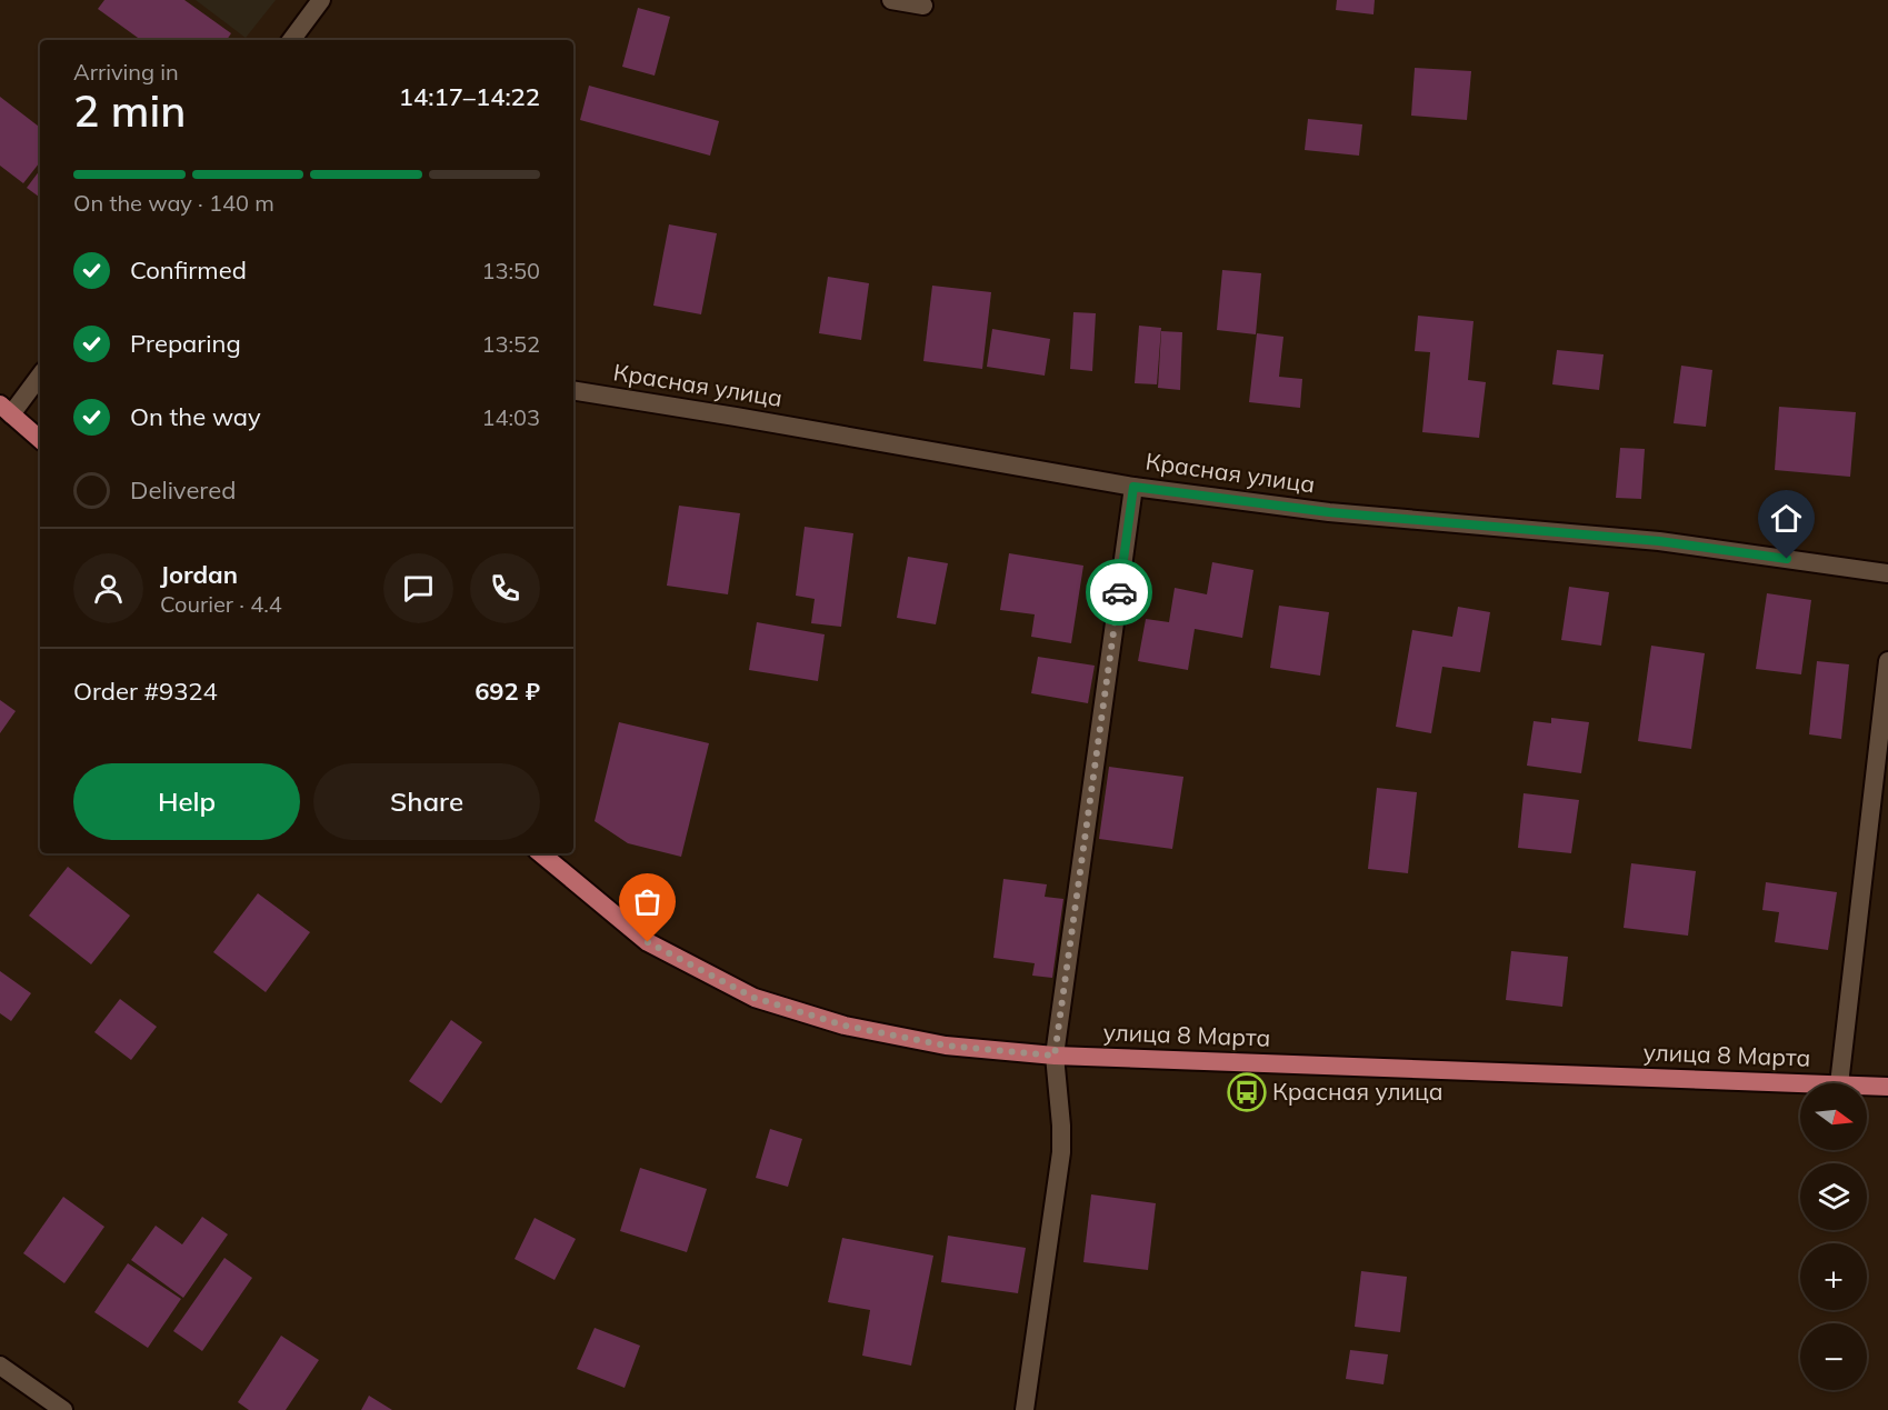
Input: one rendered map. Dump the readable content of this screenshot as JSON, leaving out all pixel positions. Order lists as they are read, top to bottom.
{
  "streets": {
    "main road": ["улица 8 Марта"],
    "street": ["Красная улица"]
  },
  "places": {
    "bus stop": ["Красная улица"]
  },
  "north": "right",
  "page": {
    "heading": ["2 min", "Arriving in", "14:17–14:22"],
    "panel": [
      "Jordan",
      "Courier · 4.4",
      "Order #9324",
      "692 ₽"
    ],
    "bar": "On the way · 140 m",
    "list": [
      ["Confirmed", "13:50"],
      ["Preparing", "13:52"],
      ["On the way", "14:03"],
      "Delivered"
    ],
    "buttons": ["Help", "Share"],
    "map_buttons": ["+", "−"]
  }
}
